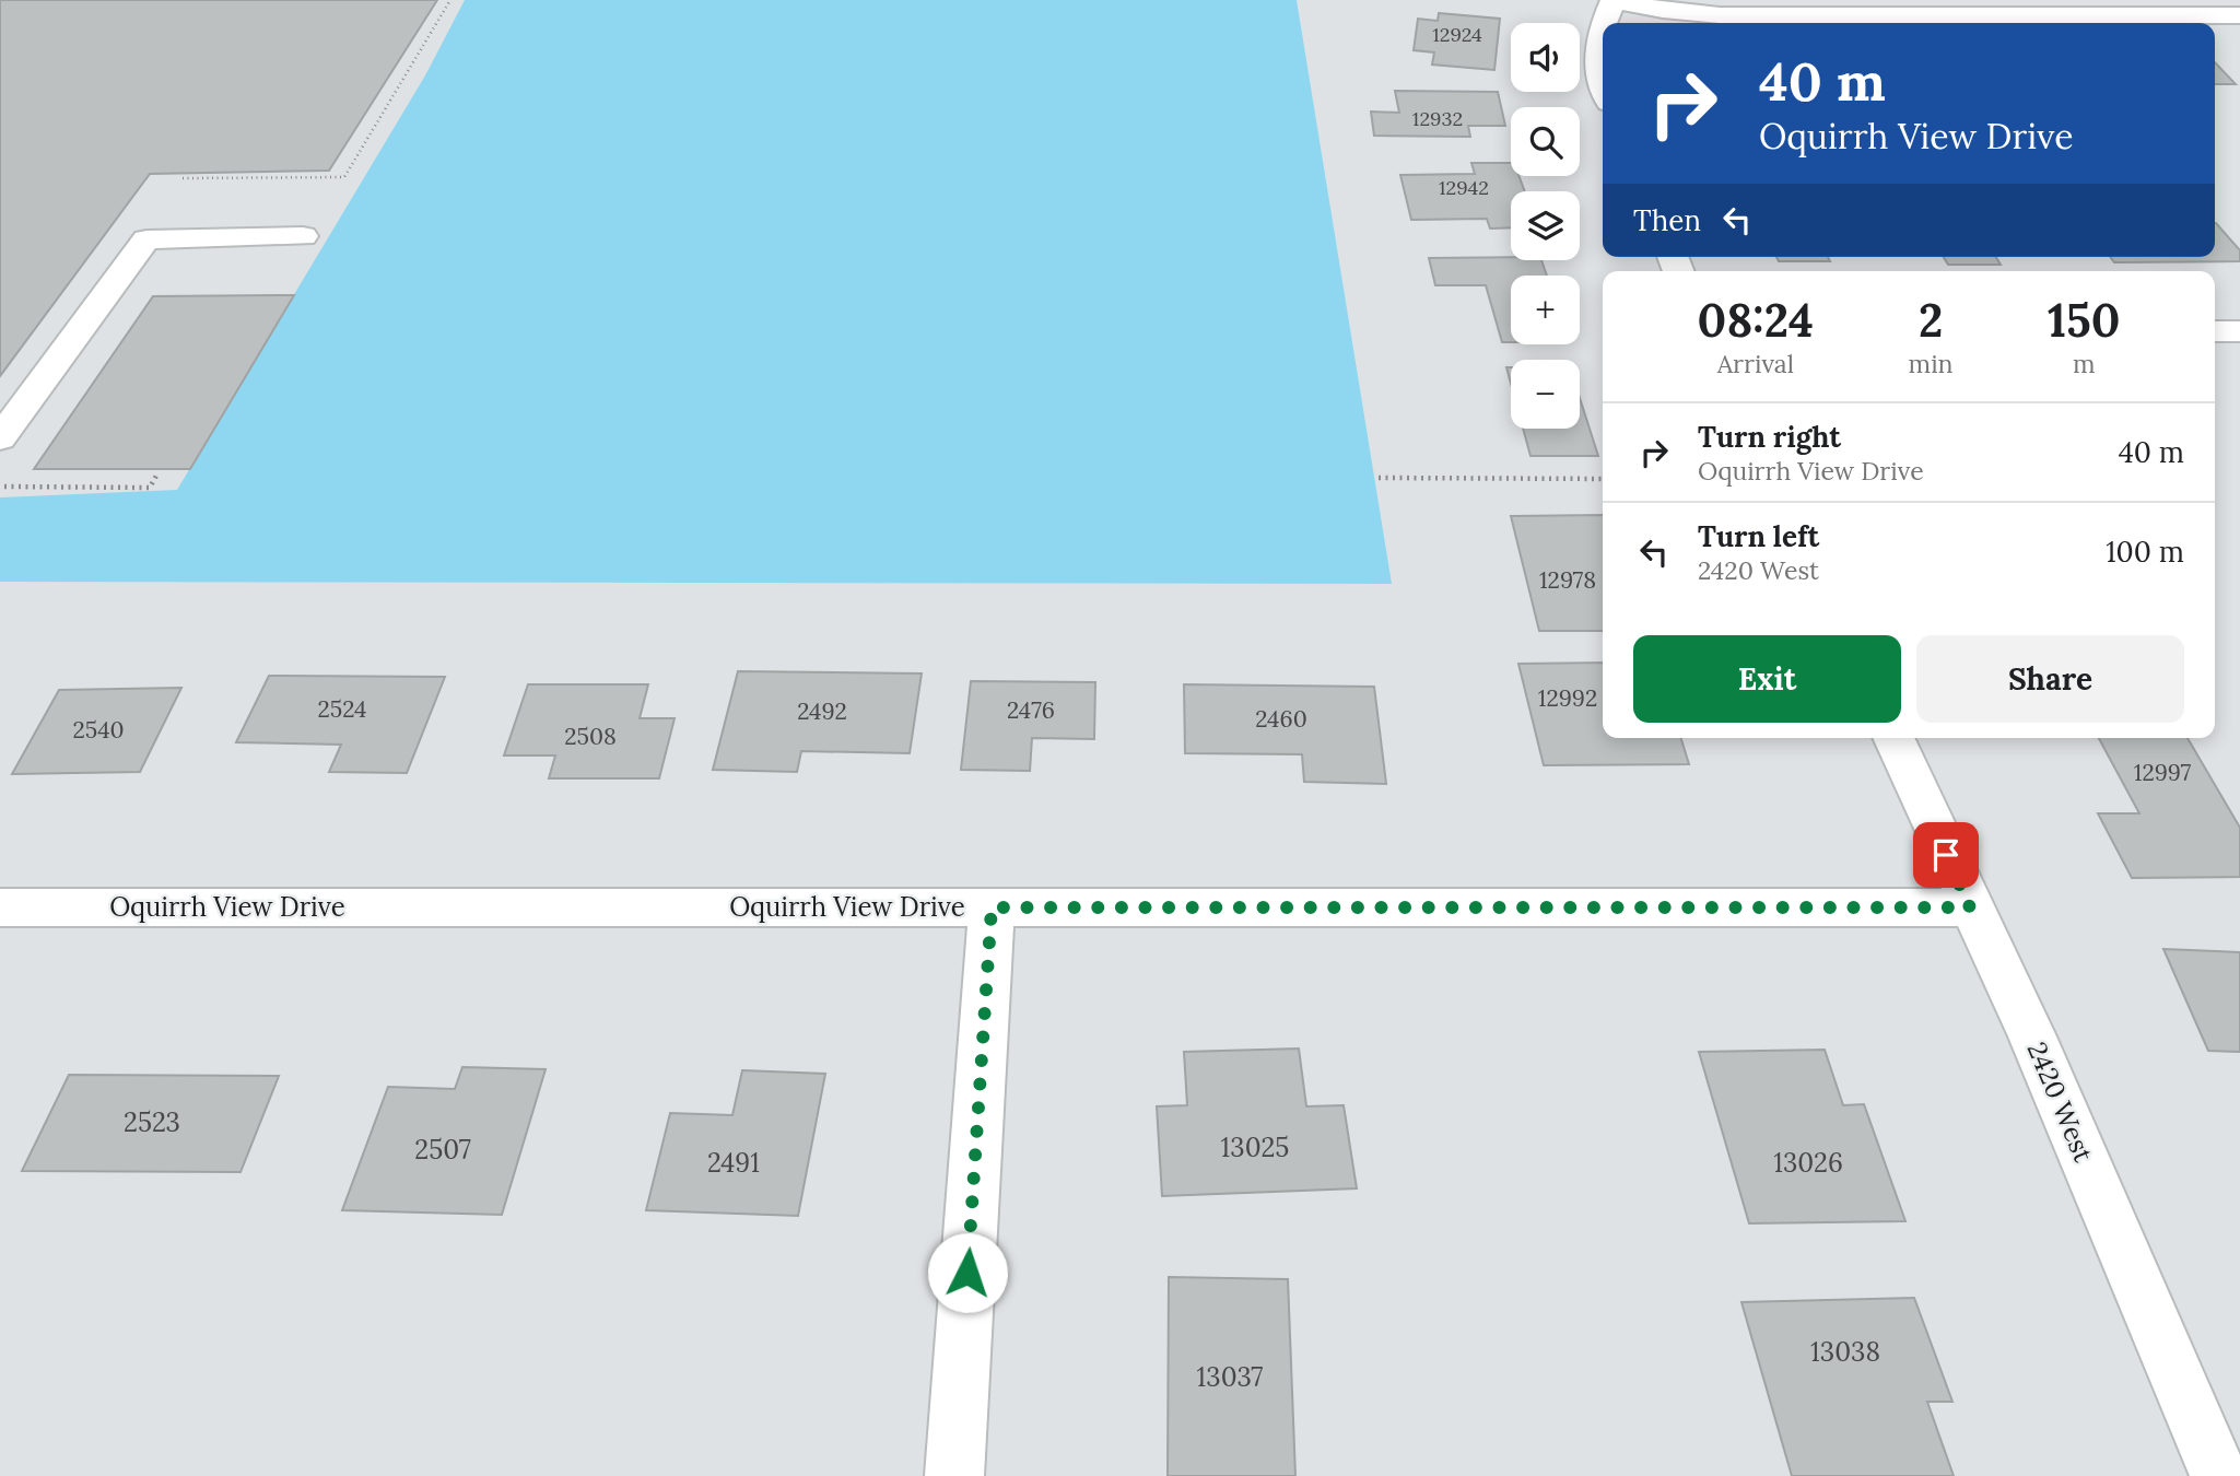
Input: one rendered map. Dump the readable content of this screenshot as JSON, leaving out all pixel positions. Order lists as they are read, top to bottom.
{
  "streets": {
    "street": ["Oquirrh View Drive", "2420 West"]
  },
  "crossings": [
    ["Oquirrh View Drive", "2420 West"]
  ],
  "house_numbers": [
    "12924",
    "12932",
    "12942",
    "12978",
    "12992",
    "2524",
    "2476",
    "2492",
    "2460",
    "2540",
    "2508",
    "12997",
    "2523",
    "13025",
    "2507",
    "2491",
    "13026",
    "13038",
    "13037"
  ],
  "page": {
    "map_buttons": ["+", "−"],
    "turn": ["40 m", "Oquirrh View Drive"],
    "then": "Then",
    "eta": [
      "08:24",
      "Arrival",
      "2",
      "min",
      "150",
      "m"
    ],
    "list": [
      {
        "name": "Turn right",
        "note": "Oquirrh View Drive",
        "value": "40 m"
      },
      {
        "name": "Turn left",
        "note": "2420 West",
        "value": "100 m"
      }
    ],
    "buttons": ["Exit", "Share"]
  }
}
